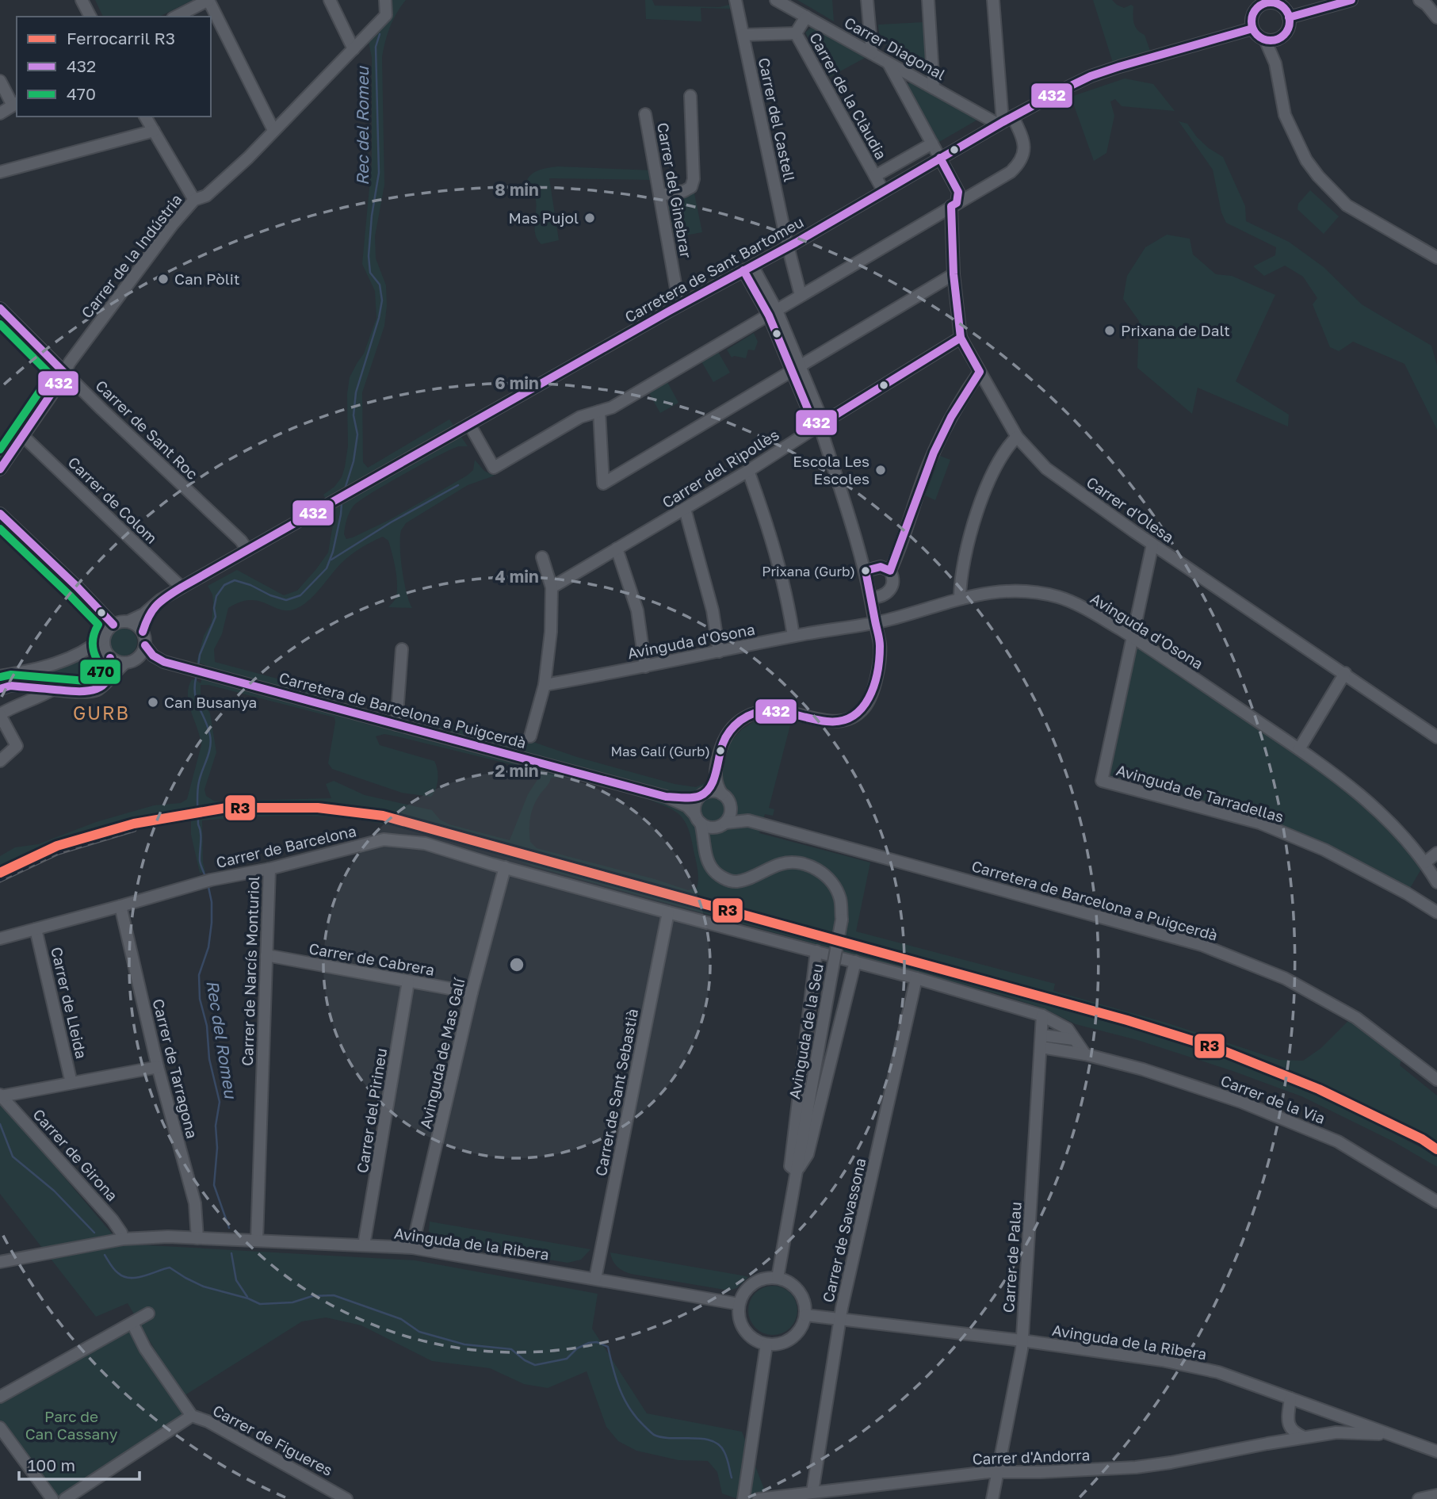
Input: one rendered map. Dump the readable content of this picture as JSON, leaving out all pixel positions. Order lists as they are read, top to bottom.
{
  "streets": {
    "street": [
      "Carrer Diagonal",
      "Carrer de la Clàudia",
      "Carrer del Castell",
      "Carrer del Ginebrar",
      "Carrer de la Indústria",
      "Carretera de Sant Bartomeu",
      "Carrer de Sant Roc",
      "Carrer del Ripollès",
      "Carrer de Colom",
      "Carrer d'Olesa",
      "Avinguda d'Osona",
      "Carretera de Barcelona a Puigcerdà",
      "Avinguda de Tarradellas",
      "Carrer de Barcelona",
      "Carrer de Cabrera",
      "Carrer de Narcís Monturiol",
      "Carrer de Lleida",
      "Avinguda de la Seu",
      "Avinguda de Mas Galí",
      "Carrer de Tarragona",
      "Carrer de Sant Sebastià",
      "Carrer de la Via",
      "Carrer del Pirineu",
      "Carrer de Girona",
      "Carrer de Savassona",
      "Avinguda de la Ribera",
      "Carrer de Palau",
      "Carrer de Figueres",
      "Carrer d'Andorra"
    ]
  },
  "crossings": [
    ["Carrer Diagonal", "Carrer de la Clàudia"],
    ["Carrer Diagonal", "Carretera de Sant Bartomeu"],
    ["Carrer Diagonal", "Carrer d'Olesa"],
    ["Carrer de la Clàudia", "Carretera de Sant Bartomeu"],
    ["Carrer del Castell", "Carretera de Sant Bartomeu"],
    ["Carrer del Ginebrar", "Carretera de Sant Bartomeu"],
    ["Carrer de la Indústria", "Carrer de Sant Roc"],
    ["Carrer de la Indústria", "Carrer de Colom"],
    ["Carretera de Sant Bartomeu", "Carrer de Sant Roc"],
    ["Carretera de Sant Bartomeu", "Carrer de Colom"],
    ["Carretera de Sant Bartomeu", "Carrer d'Olesa"],
    ["Carretera de Sant Bartomeu", "Carretera de Barcelona a Puigcerdà"],
    ["Carrer del Ripollès", "Carrer d'Olesa"],
    ["Avinguda d'Osona", "Avinguda de Tarradellas"],
    ["Carretera de Barcelona a Puigcerdà", "Avinguda de la Seu"],
    ["Carrer de Barcelona", "Carrer de Narcís Monturiol"],
    ["Carrer de Barcelona", "Carrer de Lleida"],
    ["Carrer de Barcelona", "Avinguda de la Seu"],
    ["Carrer de Barcelona", "Avinguda de Mas Galí"],
    ["Carrer de Barcelona", "Carrer de Tarragona"],
    ["Carrer de Barcelona", "Carrer de Sant Sebastià"],
    ["Carrer de Cabrera", "Carrer de Narcís Monturiol"],
    ["Carrer de Cabrera", "Avinguda de Mas Galí"],
    ["Carrer de Cabrera", "Carrer del Pirineu"],
    ["Carrer de Narcís Monturiol", "Avinguda de la Ribera"],
    ["Avinguda de la Seu", "Avinguda de la Ribera"],
    ["Avinguda de Mas Galí", "Avinguda de la Ribera"],
    ["Carrer de Tarragona", "Avinguda de la Ribera"],
    ["Carrer de Sant Sebastià", "Avinguda de la Ribera"],
    ["Carrer de la Via", "Carrer de Palau"],
    ["Carrer del Pirineu", "Avinguda de la Ribera"],
    ["Carrer de Girona", "Avinguda de la Ribera"],
    ["Carrer de Savassona", "Avinguda de la Ribera"],
    ["Carrer de Savassona", "Carrer d'Andorra"],
    ["Avinguda de la Ribera", "Carrer de Palau"],
    ["Avinguda de la Ribera", "Carrer d'Andorra"],
    ["Carrer de Palau", "Carrer d'Andorra"]
  ],
  "districts": ["GURB"],
  "water": ["Rec del Romeu"],
  "parks": ["Parc de Can Cassany"],
  "places": [
    "Mas Pujol",
    "Can Pòlit",
    "Prixana de Dalt",
    "Escola Les Escoles",
    "Prixana (Gurb)",
    "Can Busanya",
    "Mas Galí (Gurb)"
  ],
  "lines": ["transit line 432", "transit line 470", "rail line R3"],
  "legend": ["Ferrocarril R3", "432", "470"],
  "scale_bar": "100 m",
  "rings": [
    "8 min",
    "6 min",
    "4 min",
    "2 min"
  ]
}
